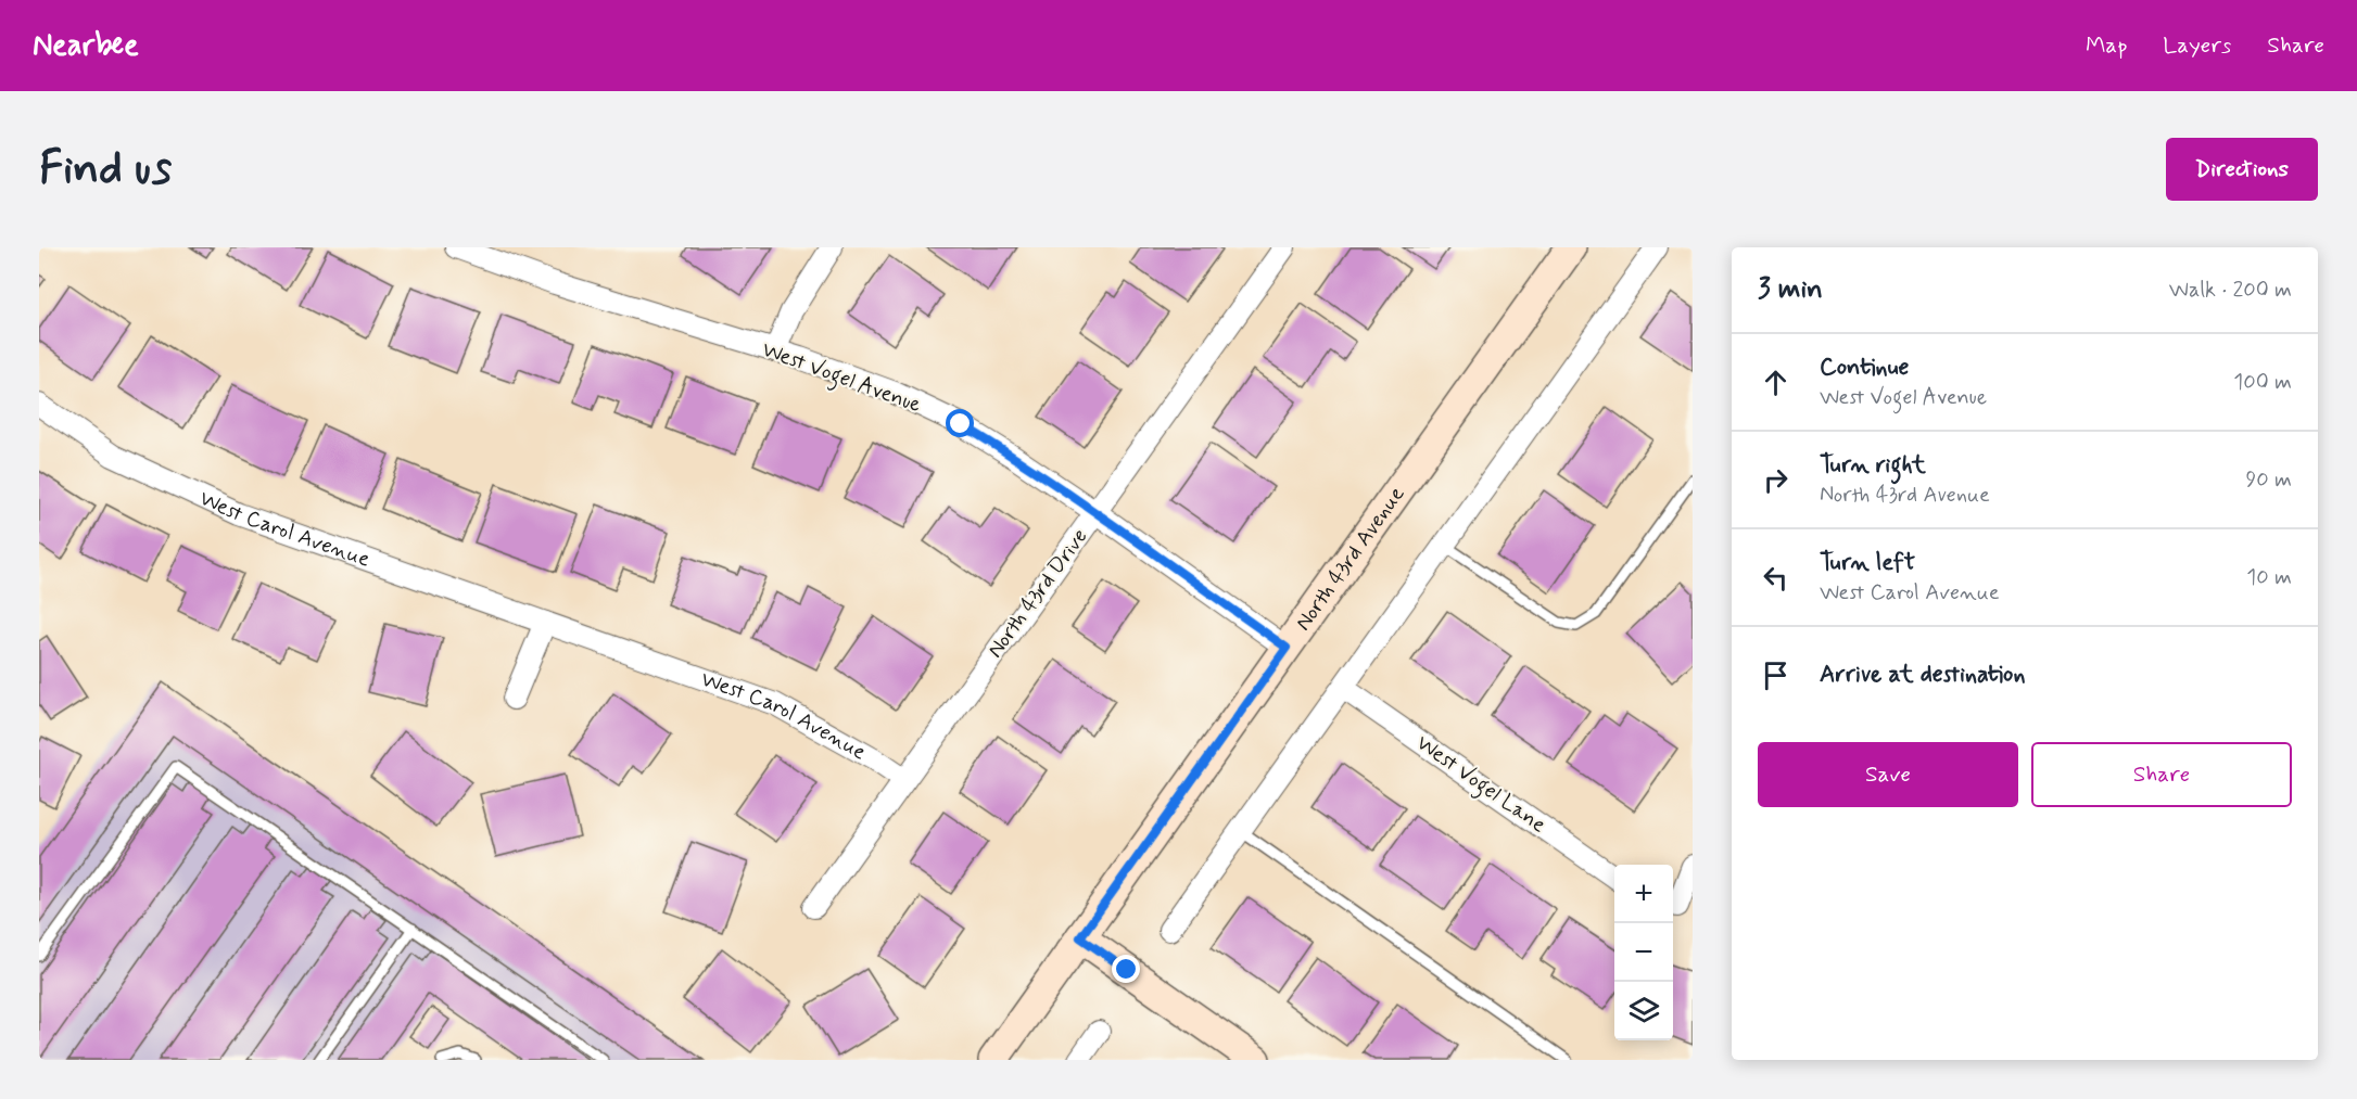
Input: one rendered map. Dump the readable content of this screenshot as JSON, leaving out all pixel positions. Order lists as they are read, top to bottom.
{
  "streets": {
    "main road": ["North 43rd Avenue"],
    "street": [
      "West Vogel Avenue",
      "West Carol Avenue",
      "North 43rd Drive",
      "West Vogel Lane"
    ]
  },
  "crossings": [
    ["West Vogel Avenue", "North 43rd Avenue"],
    ["West Vogel Avenue", "North 43rd Drive"],
    ["West Carol Avenue", "North 43rd Drive"]
  ],
  "page": {
    "header": "Nearbee",
    "nav": ["Map", "Layers", "Share"],
    "buttons": [
      "Directions",
      ["Save", "Share"]
    ],
    "title": "Find us",
    "heading": ["3 min", "Walk · 200 m"],
    "list": [
      ["Continue", "West Vogel Avenue", "100 m"],
      ["Turn right", "North 43rd Avenue", "90 m"],
      ["Turn left", "West Carol Avenue", "10 m"],
      "Arrive at destination"
    ],
    "map_buttons": ["+", "−"]
  }
}
